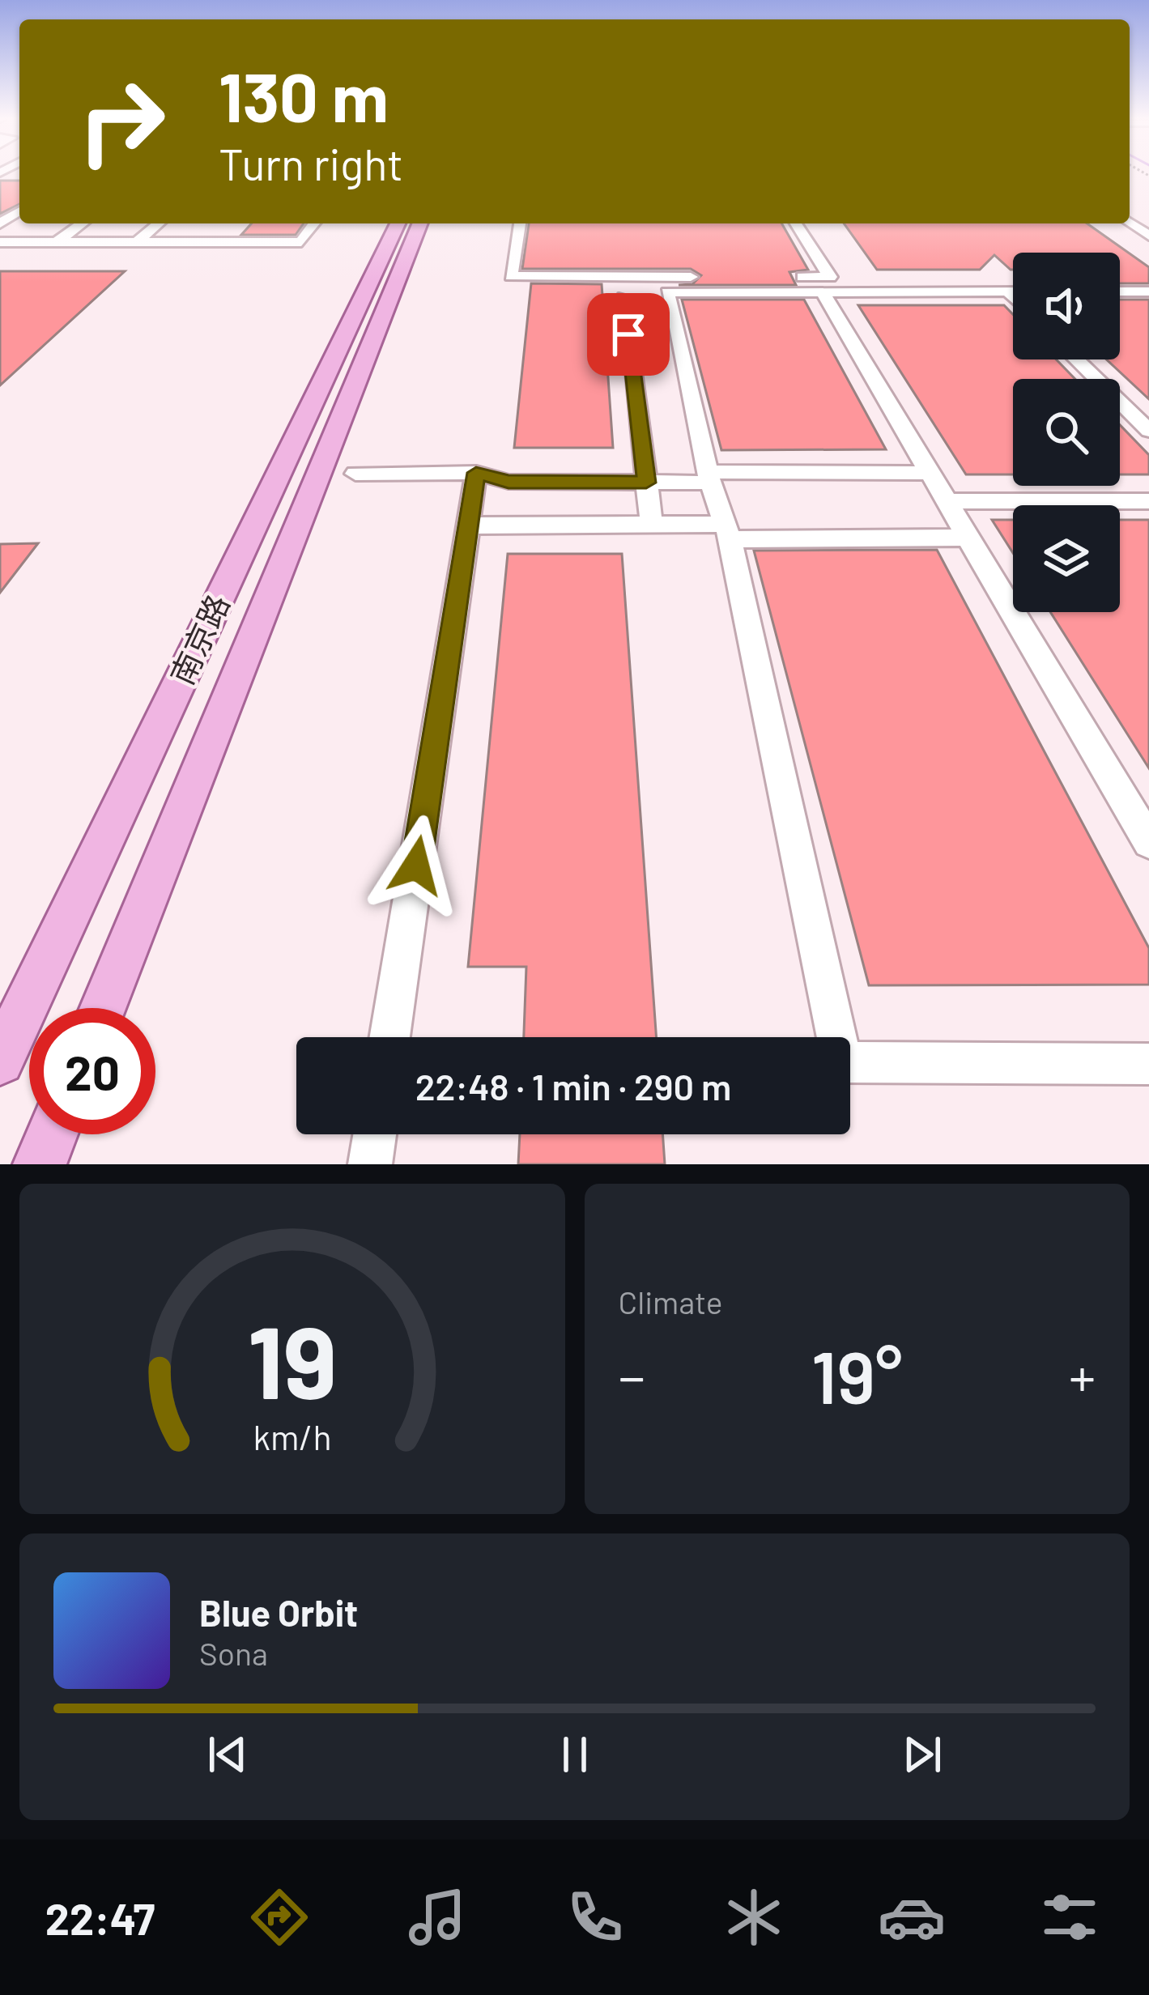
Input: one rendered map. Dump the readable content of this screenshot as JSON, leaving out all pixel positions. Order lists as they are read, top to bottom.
{
  "streets": {
    "main road": ["南京路"]
  },
  "page": {
    "turn": ["130 m", "Turn right"],
    "limit": "20",
    "trip": "22:48 · 1 min · 290 m",
    "tile": "Climate",
    "heat": ["−", "19°", "+"],
    "song": ["Blue Orbit", "Sona"],
    "tabs": "22:47",
    "gauge": ["19", "km/h"]
  }
}
